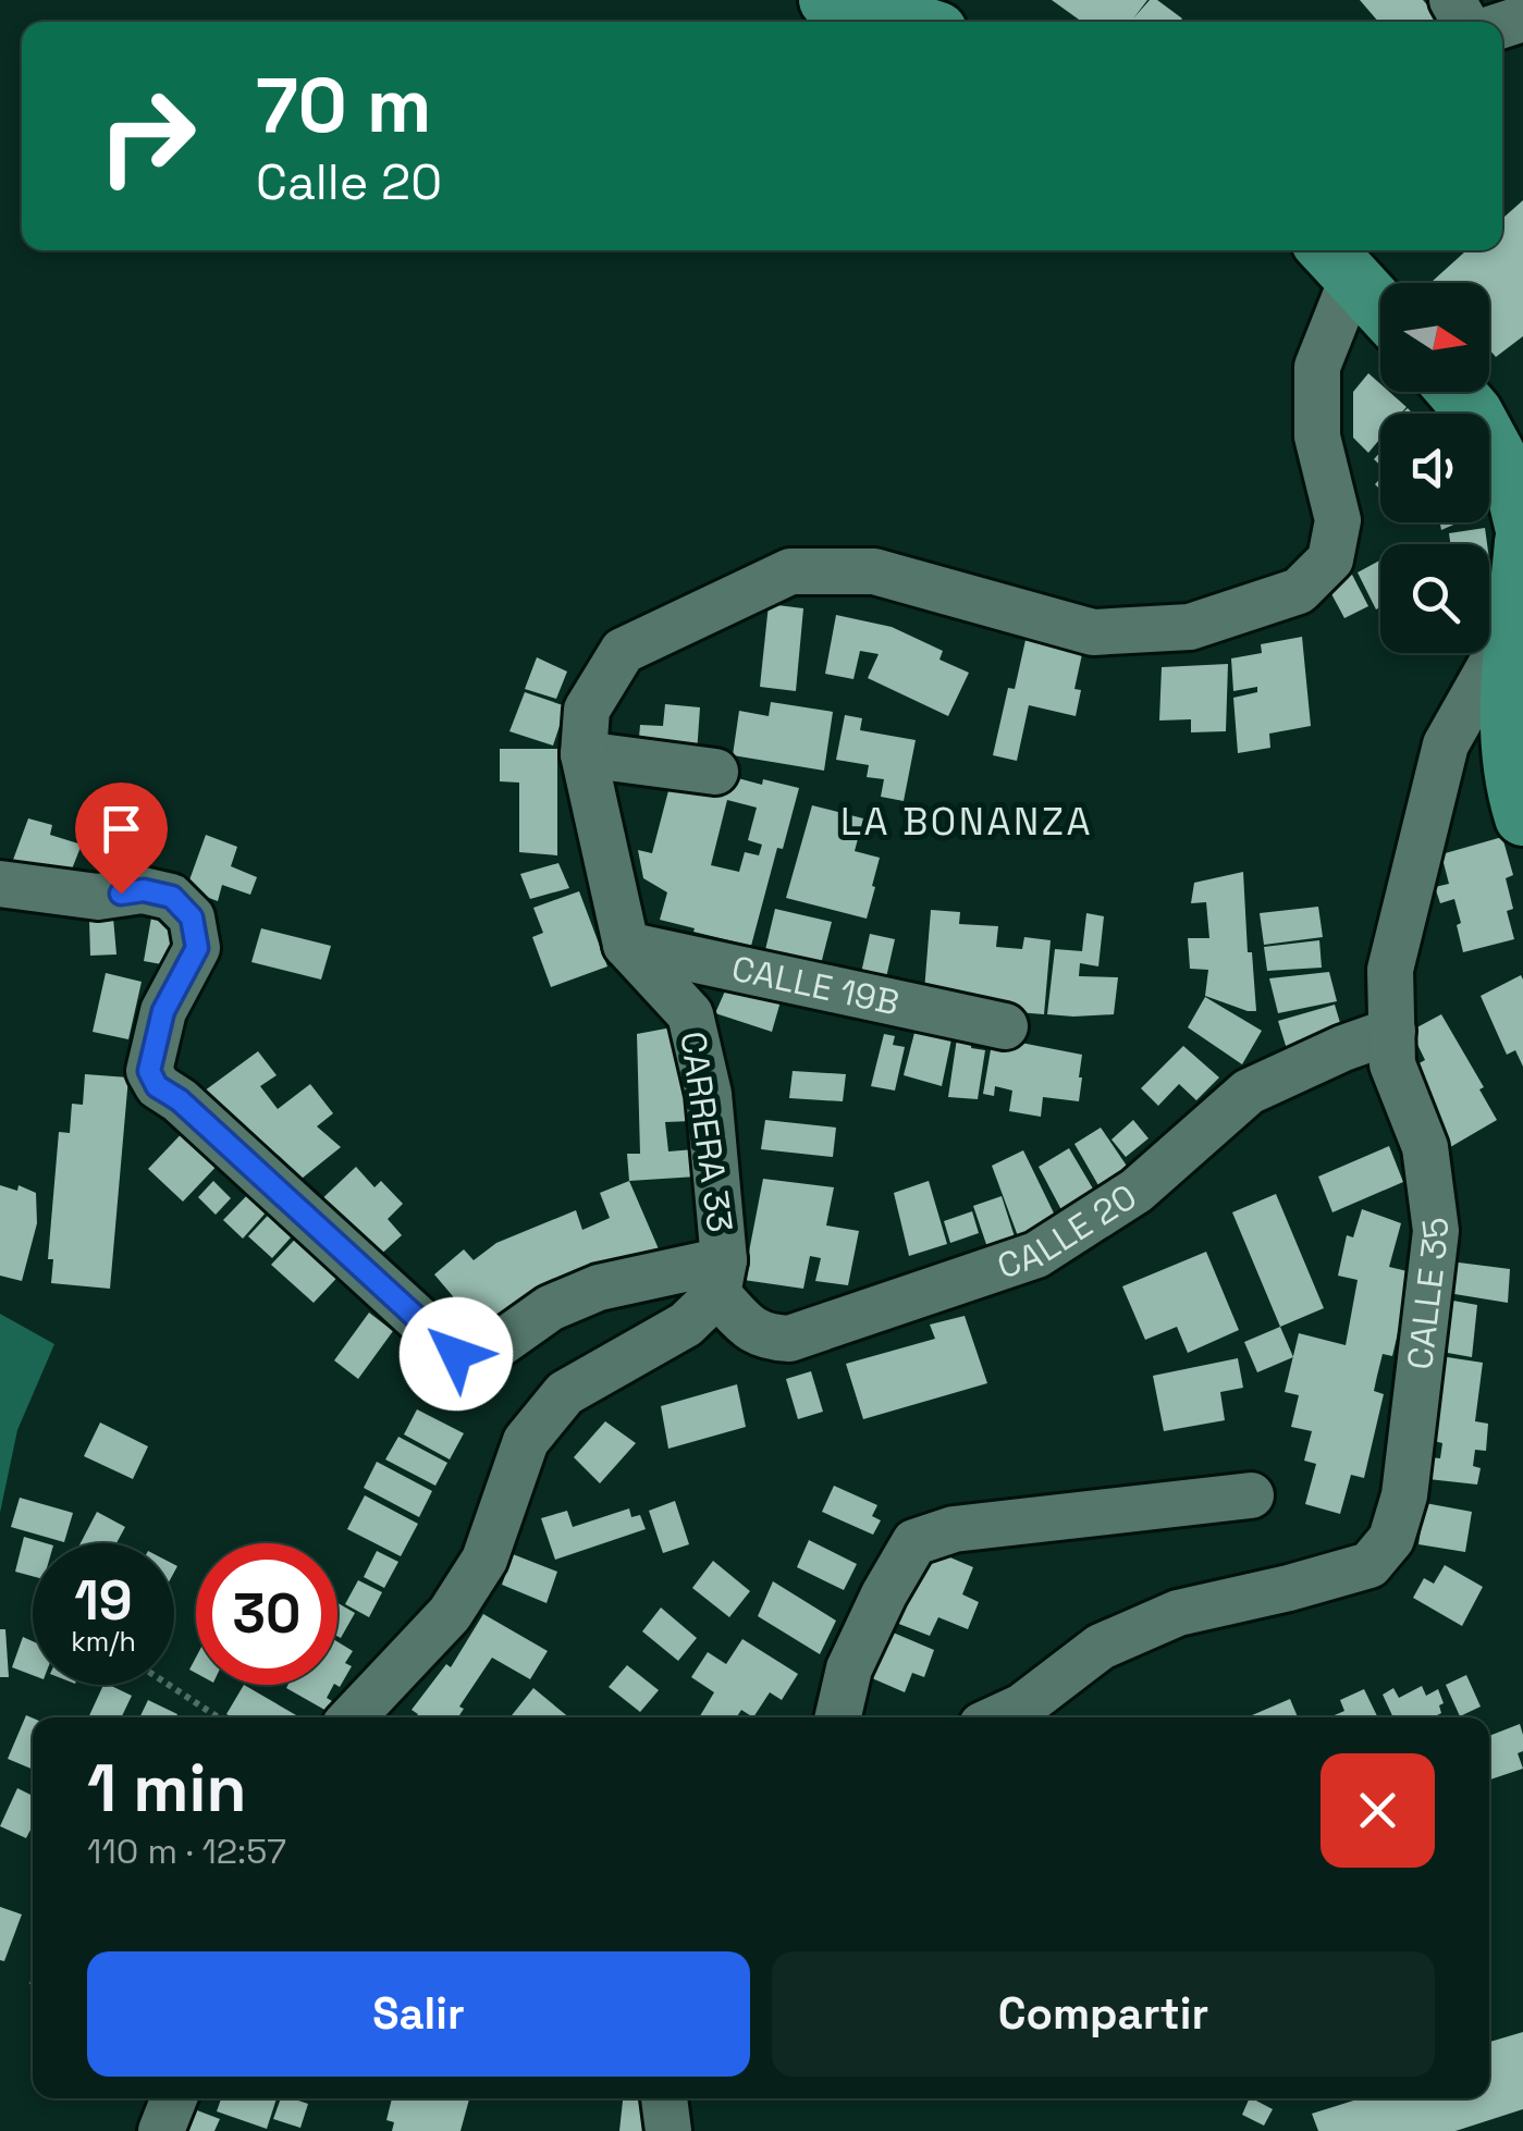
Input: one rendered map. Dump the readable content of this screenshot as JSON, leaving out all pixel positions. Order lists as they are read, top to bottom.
{
  "streets": {
    "street": [
      "CALLE 19B",
      "CARRERA 33",
      "CALLE 20",
      "CALLE 35"
    ]
  },
  "crossings": [
    ["CALLE 19B", "CARRERA 33"],
    ["CARRERA 33", "CALLE 20"],
    ["CALLE 20", "CALLE 35"]
  ],
  "districts": ["LA BONANZA"],
  "north": "right",
  "page": {
    "turn": ["70 m", "Calle 20"],
    "speed": "19 km/h",
    "limit": "30",
    "heading": ["1 min", "110 m · 12:57"],
    "buttons": ["Salir", "Compartir"]
  }
}
